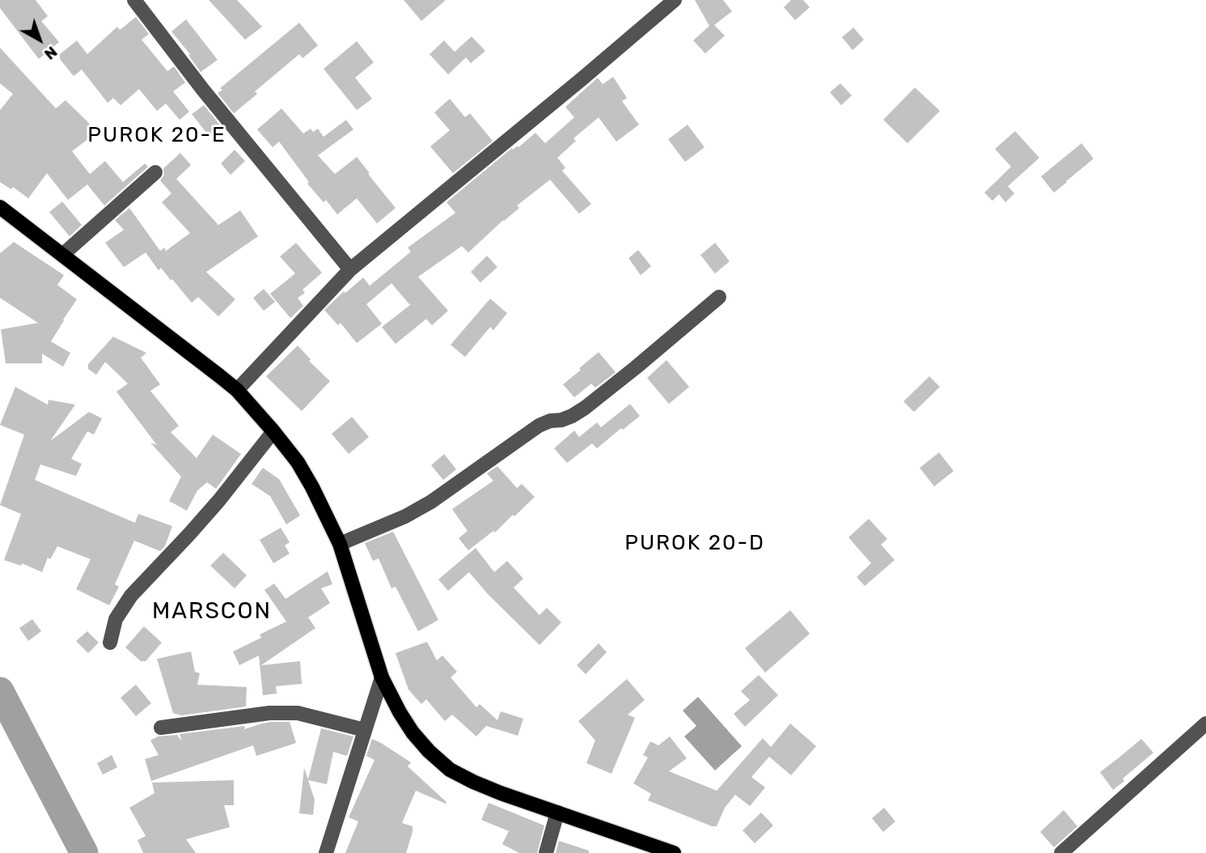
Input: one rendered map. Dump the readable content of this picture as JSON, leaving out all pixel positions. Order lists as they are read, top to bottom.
{
  "districts": ["PUROK 20-E", "PUROK 20-D", "MARSCON"],
  "north": "bottom right"
}
